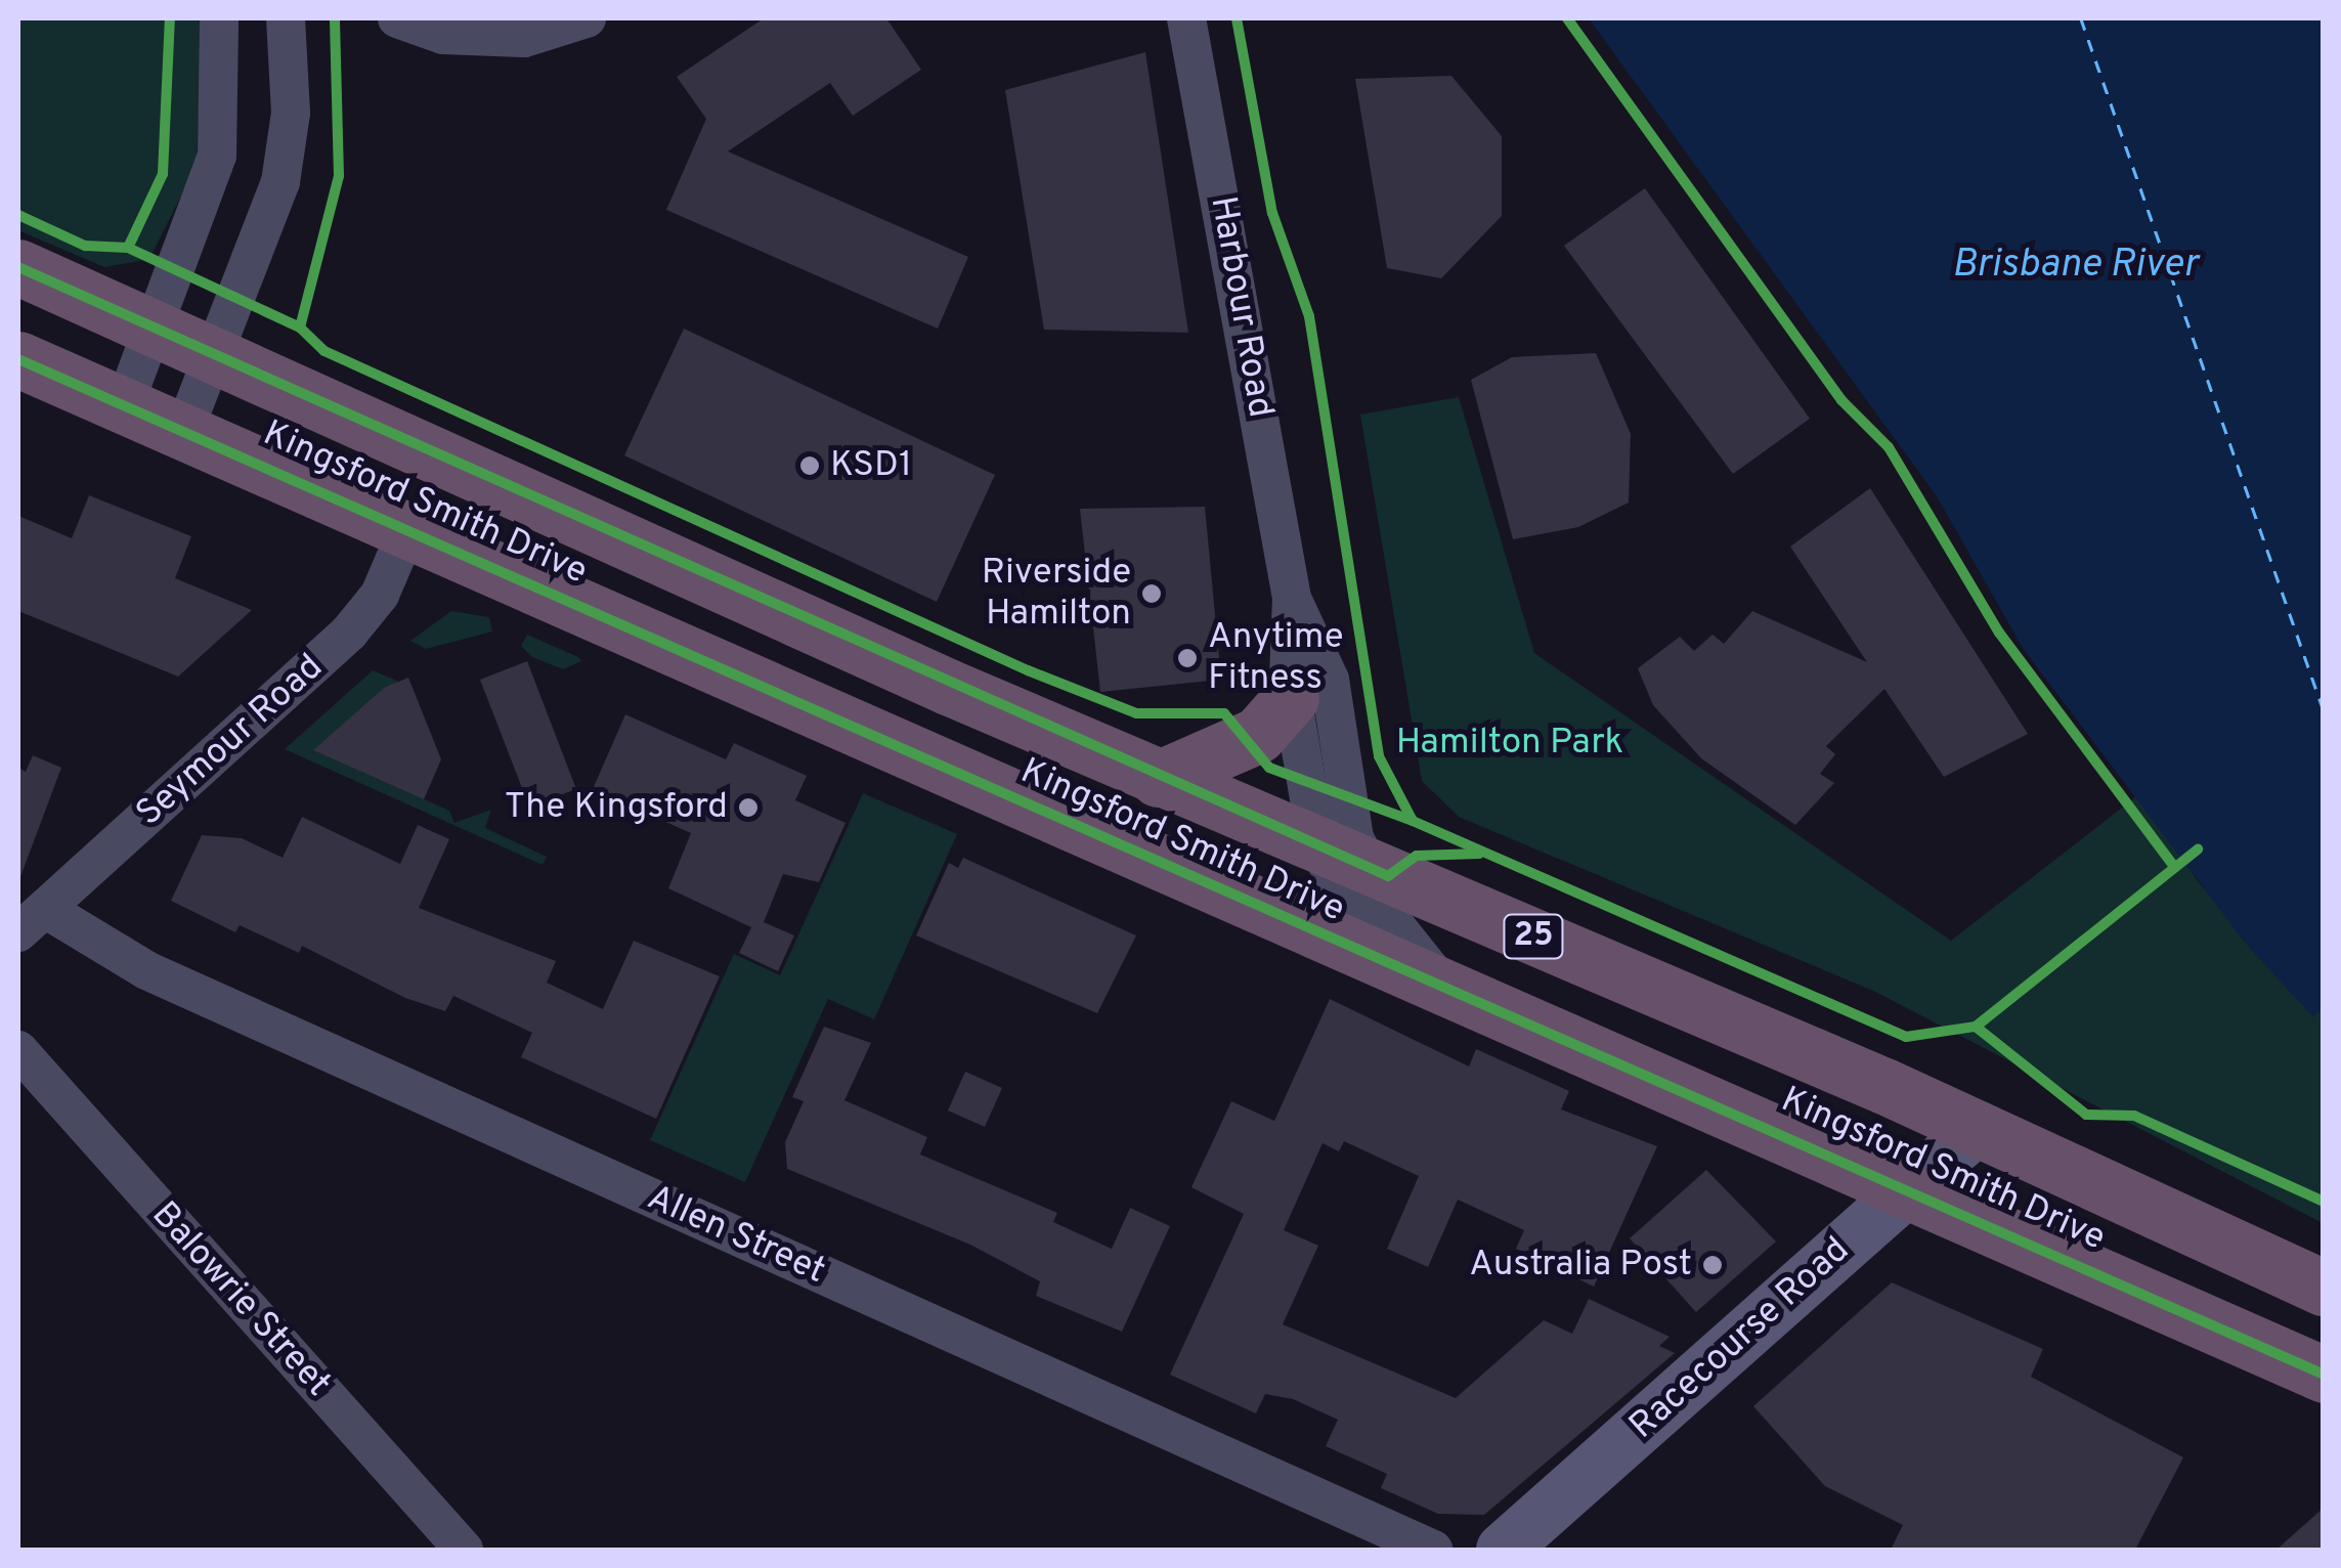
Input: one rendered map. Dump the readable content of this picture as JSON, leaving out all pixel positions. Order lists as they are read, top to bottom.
{
  "streets": {
    "highway": ["Kingsford Smith Drive", "25"],
    "street": [
      "Harbour Road",
      "Seymour Road",
      "Allen Street",
      "Balowrie Street",
      "Racecourse Road"
    ]
  },
  "crossings": [
    ["Harbour Road", "Kingsford Smith Drive"],
    ["Kingsford Smith Drive", "Seymour Road"],
    ["Kingsford Smith Drive", "Racecourse Road"],
    ["Seymour Road", "Allen Street"]
  ],
  "water": ["Brisbane River"],
  "parks": ["Hamilton Park"],
  "places": [
    "KSD1",
    "Riverside Hamilton",
    "Anytime Fitness",
    "The Kingsford",
    "Australia Post"
  ]
}
